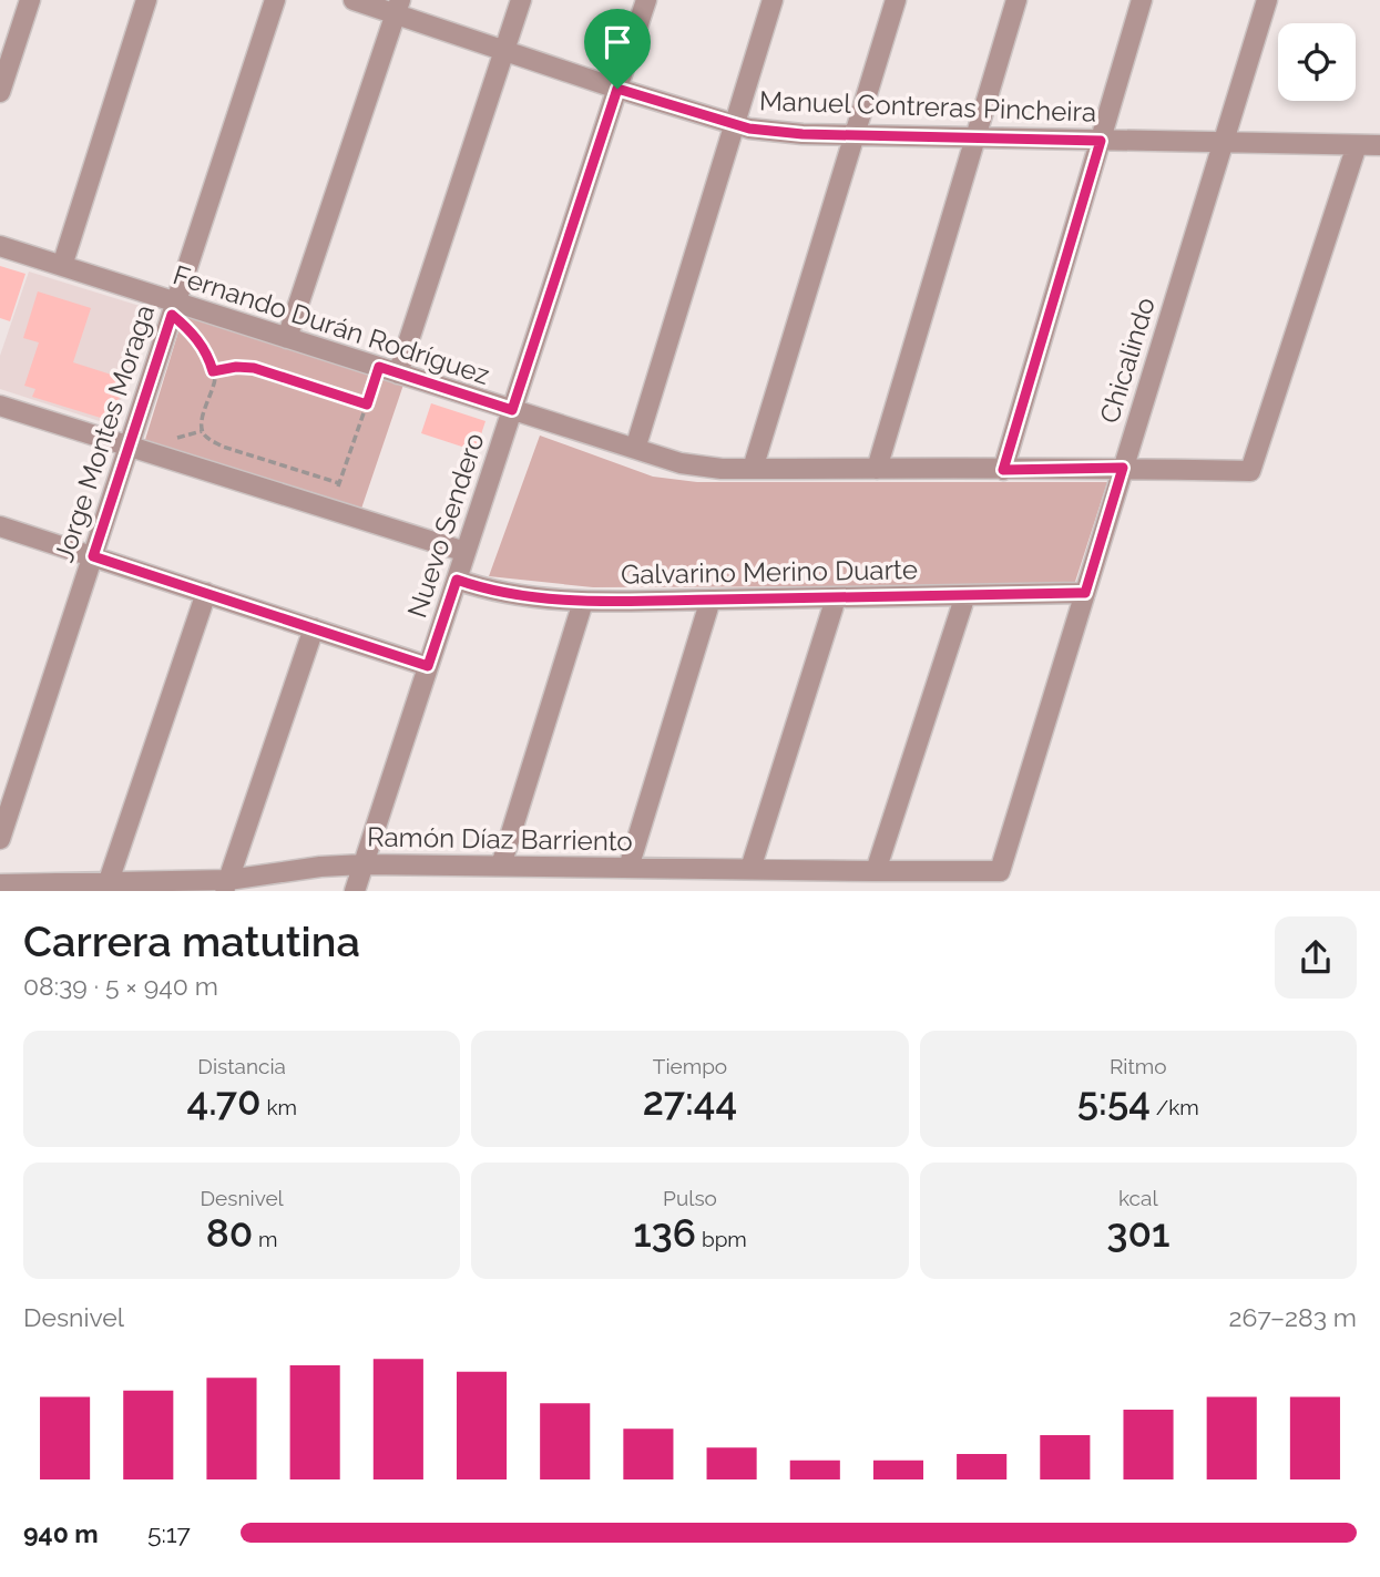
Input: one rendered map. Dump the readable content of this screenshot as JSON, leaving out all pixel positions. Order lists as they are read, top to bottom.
{
  "streets": {
    "street": [
      "Manuel Contreras Pincheira",
      "Fernando Durán Rodríguez",
      "Chicalindo",
      "Jorge Montes Moraga",
      "Nuevo Sendero",
      "Galvarino Merino Duarte",
      "Ramón Díaz Barriento"
    ]
  },
  "crossings": [
    ["Manuel Contreras Pincheira", "Fernando Durán Rodríguez"],
    ["Manuel Contreras Pincheira", "Chicalindo"],
    ["Manuel Contreras Pincheira", "Nuevo Sendero"],
    ["Fernando Durán Rodríguez", "Chicalindo"],
    ["Fernando Durán Rodríguez", "Jorge Montes Moraga"],
    ["Fernando Durán Rodríguez", "Nuevo Sendero"],
    ["Chicalindo", "Galvarino Merino Duarte"],
    ["Chicalindo", "Ramón Díaz Barriento"],
    ["Nuevo Sendero", "Galvarino Merino Duarte"],
    ["Nuevo Sendero", "Ramón Díaz Barriento"]
  ],
  "page": {
    "heading": ["Carrera matutina", "08:39 · 5 × 940 m"],
    "stats": [
      ["Distancia", "4.70 km"],
      ["Tiempo", "27:44"],
      ["Ritmo", "5:54 /km"],
      ["Desnivel", "80 m"],
      ["Pulso", "136 bpm"],
      ["kcal", "301"]
    ],
    "chart": ["Desnivel", "267–283 m"],
    "list": [
      {
        "name": "940 m",
        "note": "5:17"
      }
    ]
  }
}
